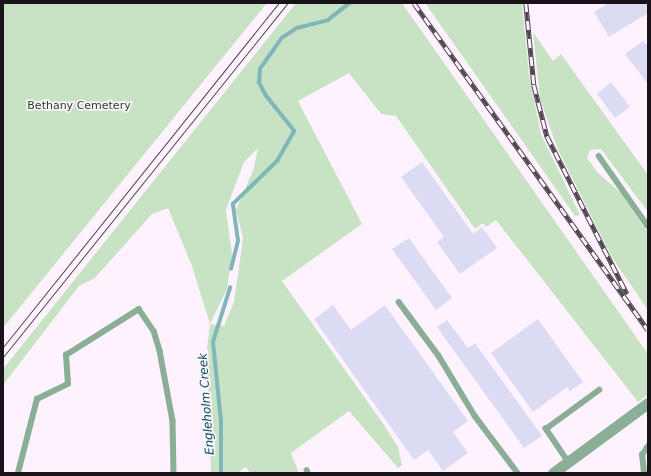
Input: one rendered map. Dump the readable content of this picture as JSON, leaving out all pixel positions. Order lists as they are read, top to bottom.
{
  "water": ["Engleholm Creek"],
  "parks": ["Bethany Cemetery"]
}
